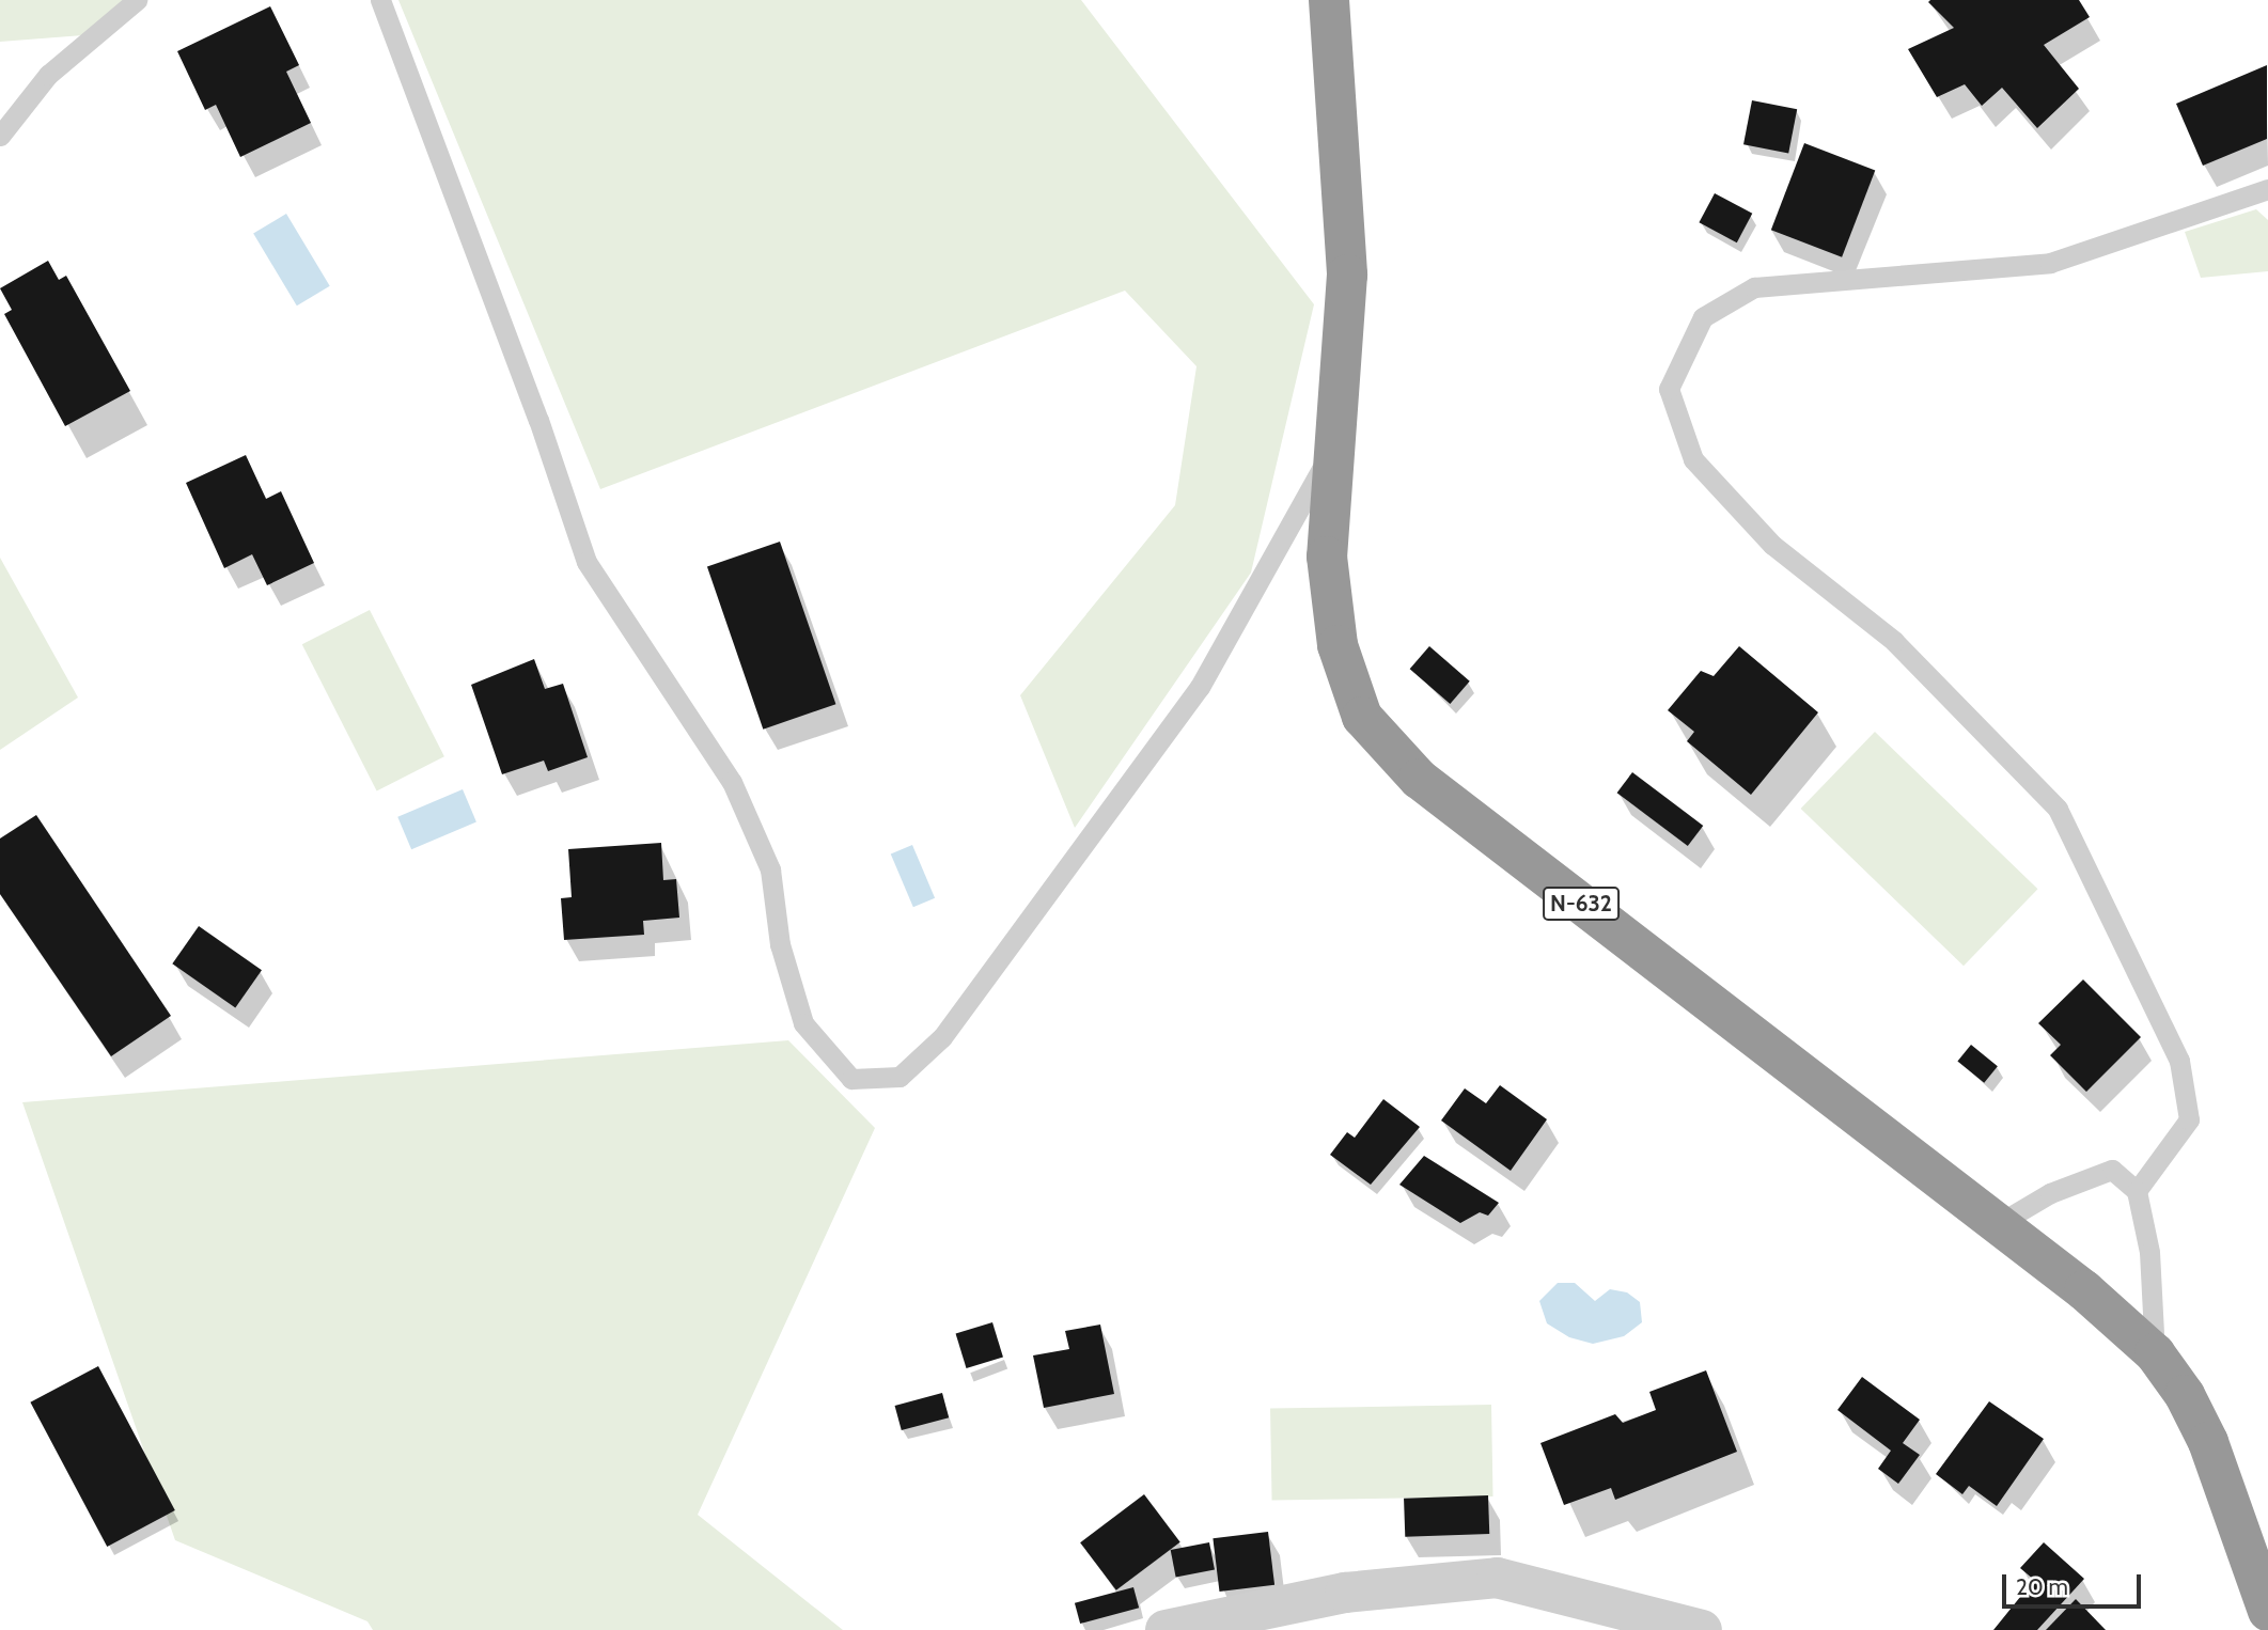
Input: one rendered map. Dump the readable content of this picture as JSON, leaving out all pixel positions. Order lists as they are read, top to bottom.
{
  "streets": {
    "highway": ["N-632"]
  },
  "scale_bar": "20 m"
}
